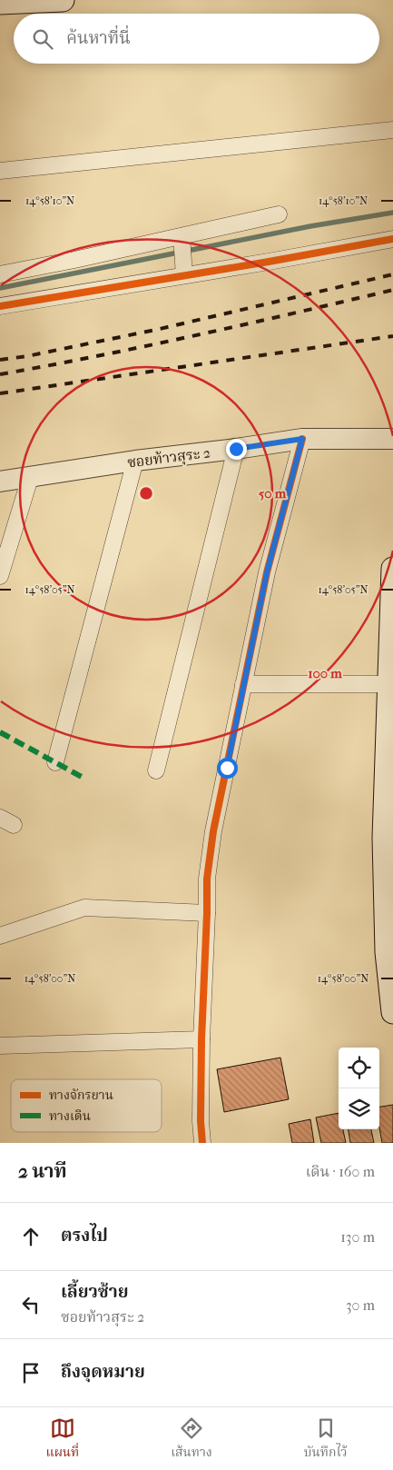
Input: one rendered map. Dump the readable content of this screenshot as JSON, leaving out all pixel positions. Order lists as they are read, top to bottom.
{
  "streets": {
    "street": ["ซอยท้าวสุระ 2"]
  },
  "legend": ["ทางจักรยาน", "ทางเดิน"],
  "page": {
    "search": "ค้นหาที่นี่",
    "heading": ["2 นาที", "เดิน · 160 m"],
    "list": [
      ["ตรงไป", "130 m"],
      ["เลี้ยวซ้าย", "ซอยท้าวสุระ 2", "30 m"],
      "ถึงจุดหมาย"
    ],
    "nav": ["แผนที่", "เส้นทาง", "บันทึกไว้"]
  },
  "coordinates": ["14°58'10\"N", "14°58'05\"N", "14°58'00\"N"],
  "rings": ["50 m", "100 m"]
}
